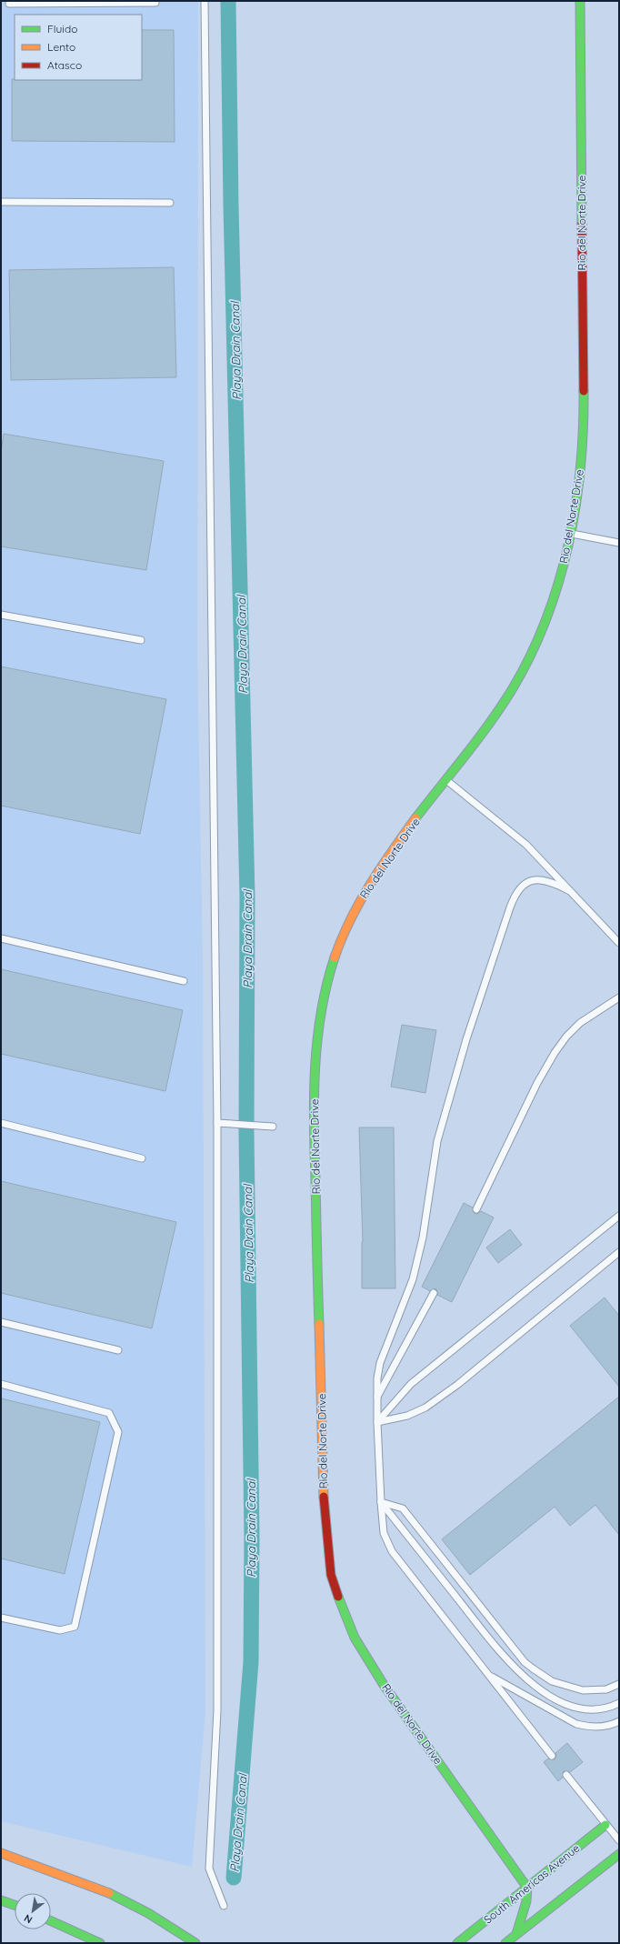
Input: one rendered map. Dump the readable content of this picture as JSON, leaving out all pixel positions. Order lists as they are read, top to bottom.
{
  "streets": {
    "main road": ["Rio del Norte Drive", "South Americas Avenue"]
  },
  "crossings": [
    ["Rio del Norte Drive", "South Americas Avenue"]
  ],
  "water": ["Playa Drain Canal"],
  "legend": ["Fluido", "Lento", "Atasco"],
  "north": "bottom left"
}
